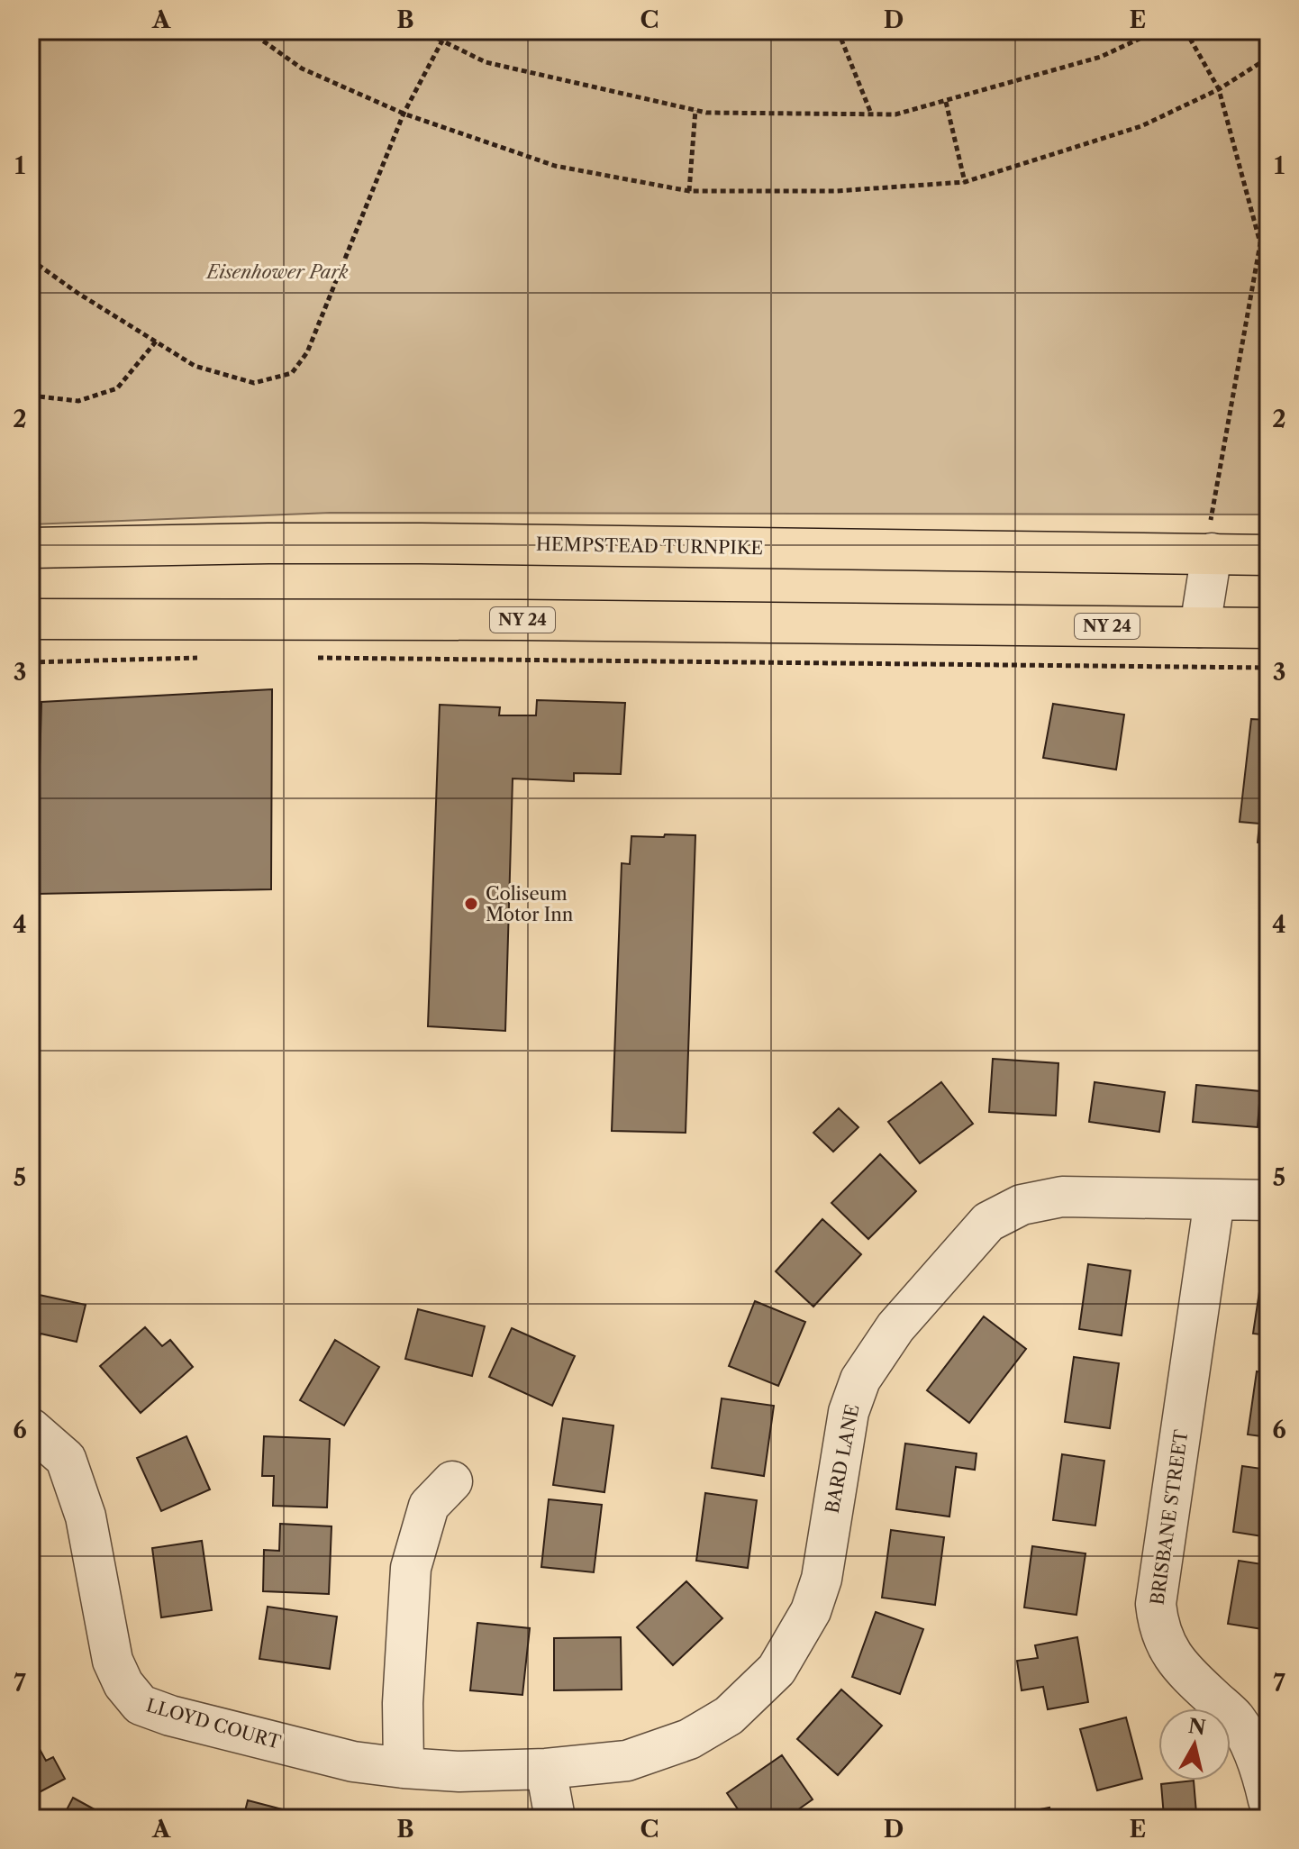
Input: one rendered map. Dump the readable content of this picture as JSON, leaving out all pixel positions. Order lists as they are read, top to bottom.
{
  "streets": {
    "main road": ["HEMPSTEAD TURNPIKE", "NY 24"],
    "street": ["BARD LANE", "BRISBANE STREET", "LLOYD COURT"]
  },
  "crossings": [
    ["BARD LANE", "BRISBANE STREET"],
    ["BARD LANE", "LLOYD COURT"]
  ],
  "parks": ["Eisenhower Park"],
  "places": ["Coliseum Motor Inn"],
  "north": "top",
  "grid": {
    "columns": [
      "A",
      "B",
      "C",
      "D",
      "E"
    ],
    "rows": [
      "1",
      "2",
      "3",
      "4",
      "5",
      "6",
      "7"
    ]
  }
}
